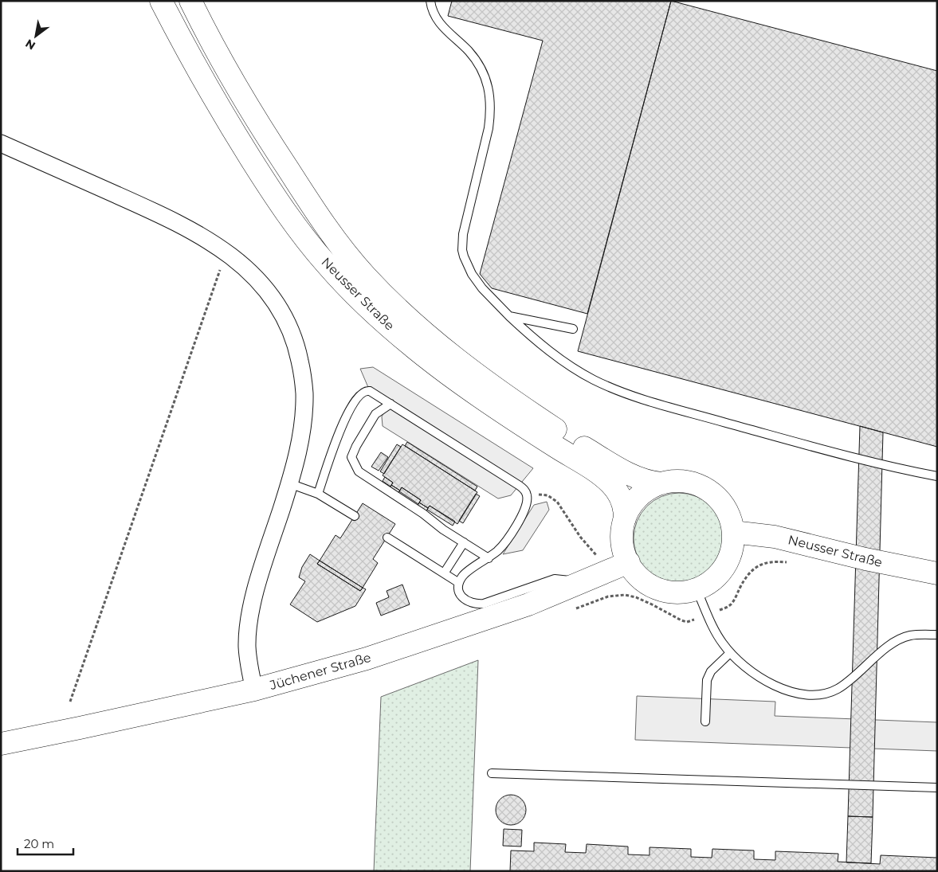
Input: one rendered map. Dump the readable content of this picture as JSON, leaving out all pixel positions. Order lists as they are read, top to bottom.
{
  "streets": {
    "main road": ["Neusser Straße", "Jüchener Straße"]
  },
  "crossings": [
    ["Neusser Straße", "Jüchener Straße"]
  ],
  "scale_bar": "20 m",
  "north": "bottom left"
}
